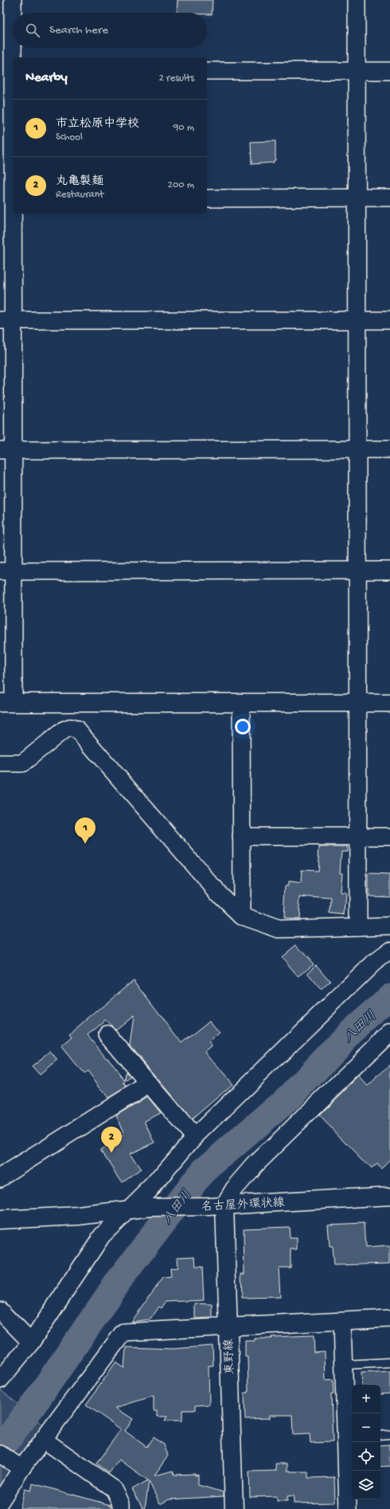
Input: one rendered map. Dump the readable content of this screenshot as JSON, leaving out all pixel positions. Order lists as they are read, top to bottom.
{
  "streets": {
    "street": ["名古屋外環状線", "東野線"]
  },
  "crossings": [
    ["名古屋外環状線", "東野線"]
  ],
  "water": ["八田川"],
  "page": {
    "search": "Search here",
    "heading": ["Nearby", "2 results"],
    "list": [
      {
        "mark": "1",
        "name": "市立松原中学校",
        "note": "School",
        "value": "90 m"
      },
      {
        "mark": "2",
        "name": "丸亀製麺",
        "note": "Restaurant",
        "value": "200 m"
      }
    ],
    "pins": ["1", "2"],
    "map_buttons": ["+", "−"]
  }
}
